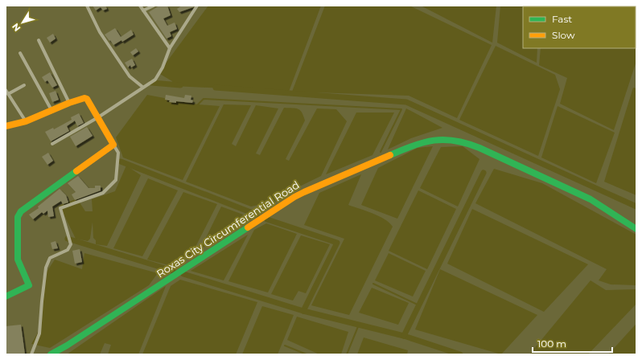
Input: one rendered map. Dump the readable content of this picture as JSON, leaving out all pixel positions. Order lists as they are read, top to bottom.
{
  "streets": {
    "main road": ["Roxas City Circumferential Road"]
  },
  "legend": ["Fast", "Slow"],
  "scale_bar": "100 m",
  "north": "bottom left"
}
